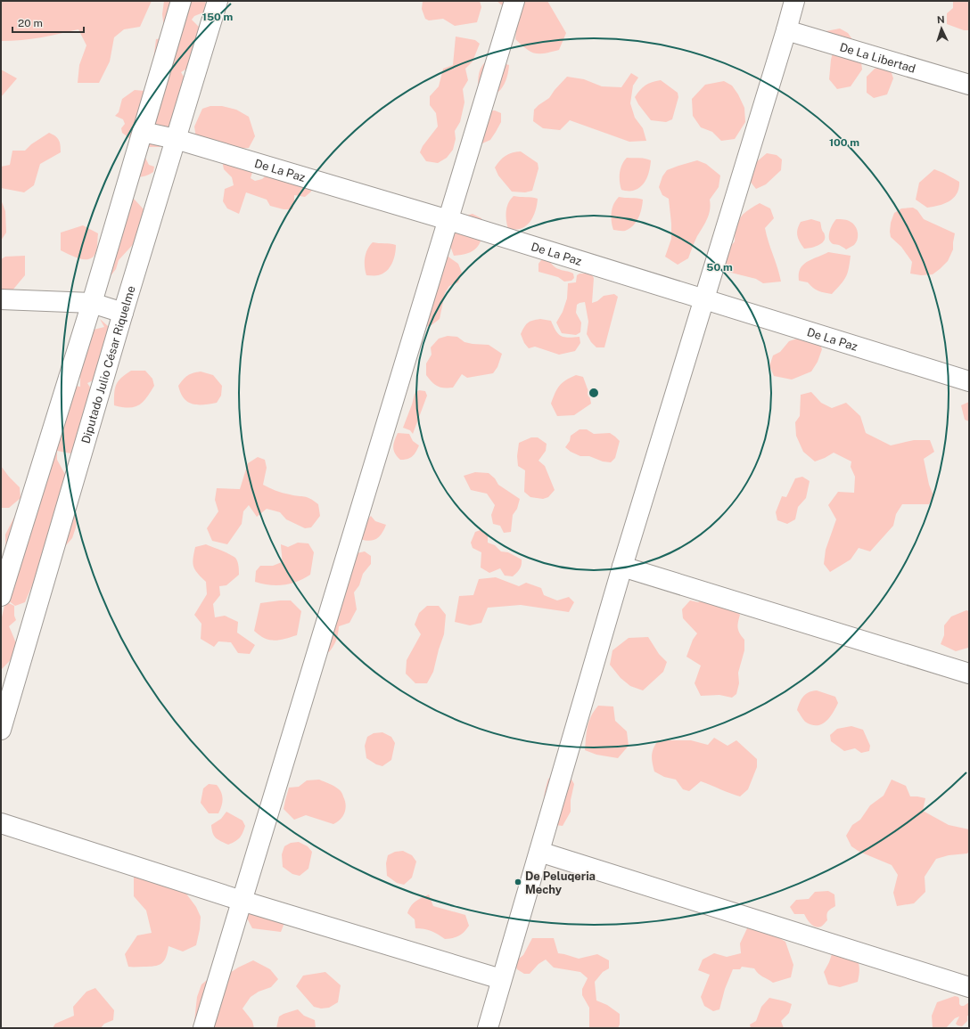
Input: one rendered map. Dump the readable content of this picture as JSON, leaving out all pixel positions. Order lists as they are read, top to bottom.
{
  "streets": {
    "street": ["De La Libertad", "De La Paz", "Diputado Julio César Riquelme"]
  },
  "crossings": [
    ["De La Paz", "Diputado Julio César Riquelme"]
  ],
  "places": ["De Peluqeria Mechy"],
  "scale_bar": "20 m",
  "north": "top",
  "rings": ["150 m", "100 m", "50 m"]
}
